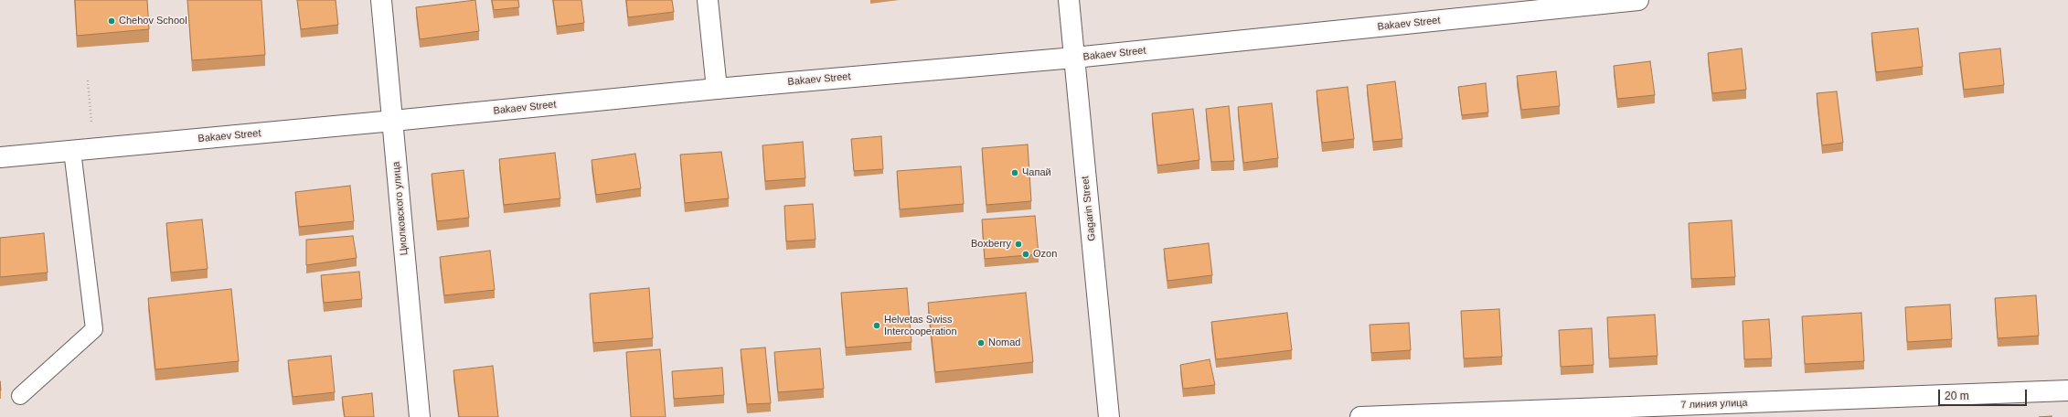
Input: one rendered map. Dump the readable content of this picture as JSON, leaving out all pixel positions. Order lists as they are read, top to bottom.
{
  "streets": {
    "main road": [
      "Bakaev Street",
      "Циолковского улица",
      "Gagarin Street",
      "7 линия улица"
    ]
  },
  "crossings": [
    ["Bakaev Street", "Циолковского улица"],
    ["Bakaev Street", "Gagarin Street"]
  ],
  "places": [
    "Chehov School",
    "Чапай",
    "Boxberry",
    "Ozon",
    "Helvetas Swiss Intercooperation",
    "Nomad"
  ],
  "scale_bar": "20 m"
}
